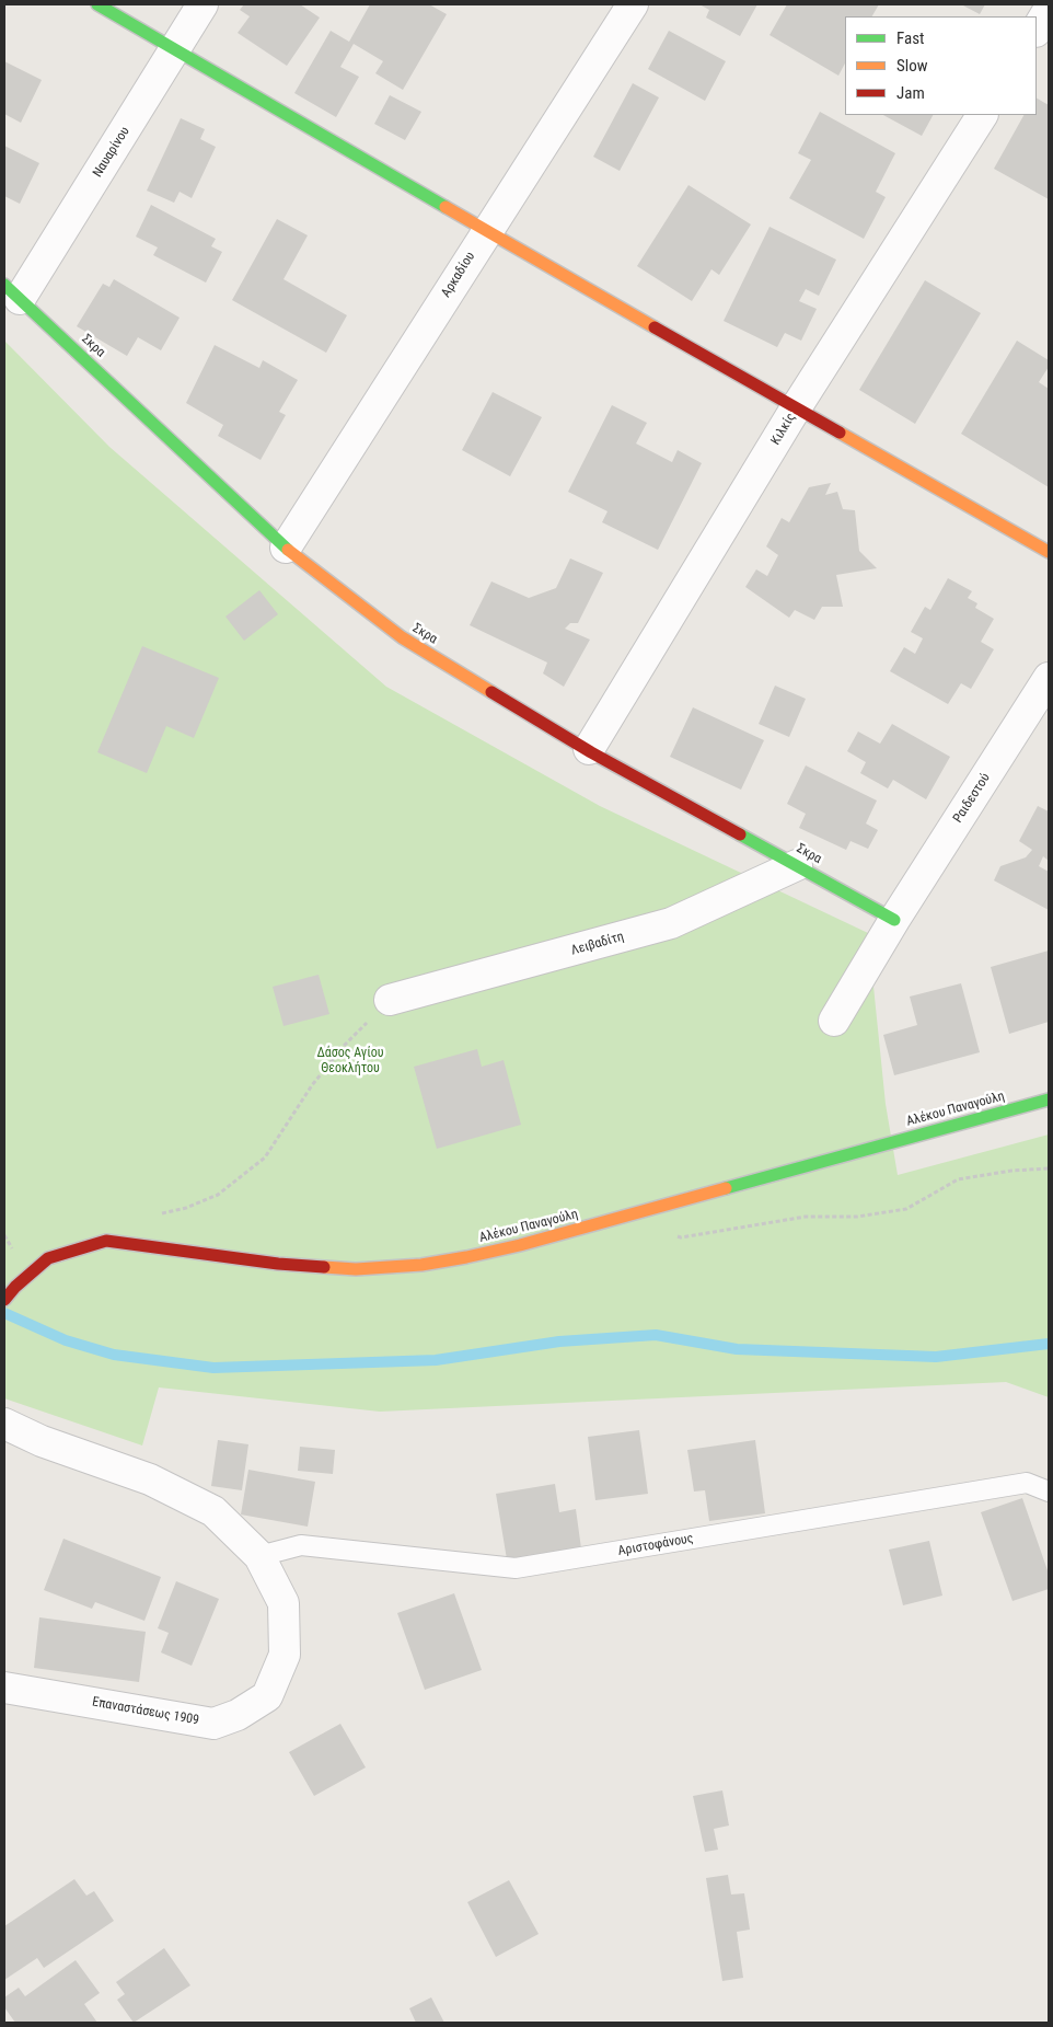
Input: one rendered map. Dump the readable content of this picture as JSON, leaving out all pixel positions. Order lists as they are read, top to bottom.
{
  "streets": {
    "street": [
      "Ναυαρίνου",
      "Αρκαδίου",
      "Σκρα",
      "Κιλκίς",
      "Ραιδεστού",
      "Λειβαδίτη",
      "Αλέκου Παναγούλη",
      "Επαναστάσεως 1909"
    ],
    "lane": ["Αριστοφάνους"]
  },
  "crossings": [
    ["Ναυαρίνου", "Σκρα"],
    ["Αρκαδίου", "Σκρα"],
    ["Σκρα", "Κιλκίς"],
    ["Σκρα", "Ραιδεστού"],
    ["Σκρα", "Λειβαδίτη"],
    ["Αριστοφάνους", "Επαναστάσεως 1909"]
  ],
  "parks": ["Δάσος Αγίου Θεοκλήτου"],
  "legend": ["Fast", "Slow", "Jam"]
}
